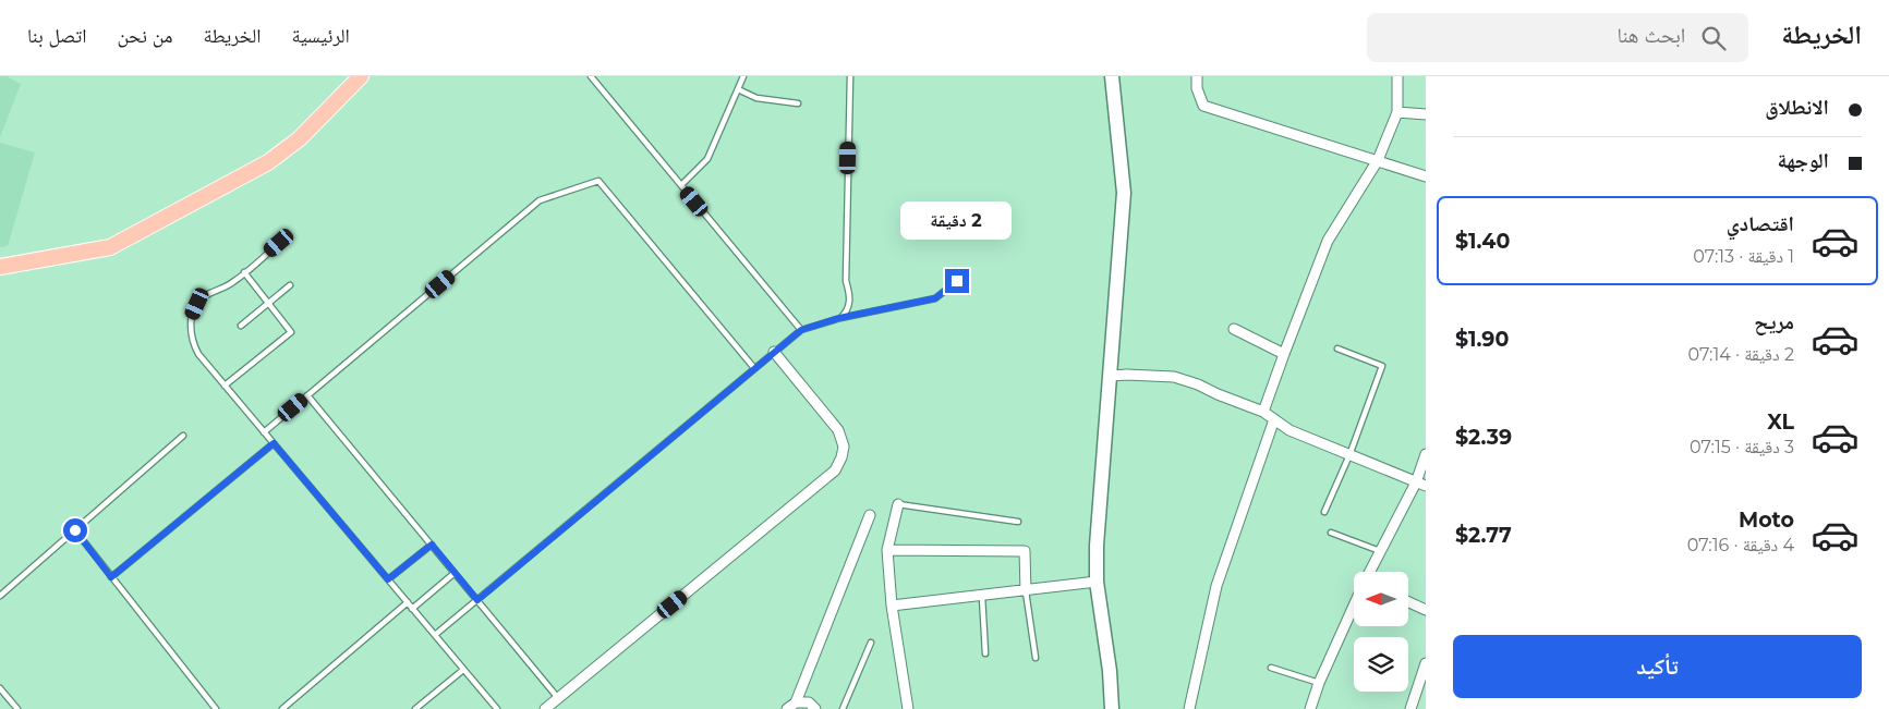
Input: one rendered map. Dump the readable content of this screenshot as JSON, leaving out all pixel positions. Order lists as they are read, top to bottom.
{
  "north": "left",
  "page": {
    "header": "الخريطة",
    "search": "ابحث هنا",
    "nav": [
      "الرئيسية",
      "الخريطة",
      "من نحن",
      "اتصل بنا"
    ],
    "banner": ["الانطلاق", "الوجهة"],
    "list": [
      {
        "name": "اقتصادي",
        "note": "1 دقيقة · 07:13",
        "value": "$1.40"
      },
      {
        "name": "مريح",
        "note": "2 دقيقة · 07:14",
        "value": "$1.90"
      },
      {
        "name": "XL",
        "note": "3 دقيقة · 07:15",
        "value": "$2.39"
      },
      {
        "name": "Moto",
        "note": "4 دقيقة · 07:16",
        "value": "$2.77"
      }
    ],
    "bubble": "2 دقيقة",
    "buttons": "تأكيد"
  }
}
